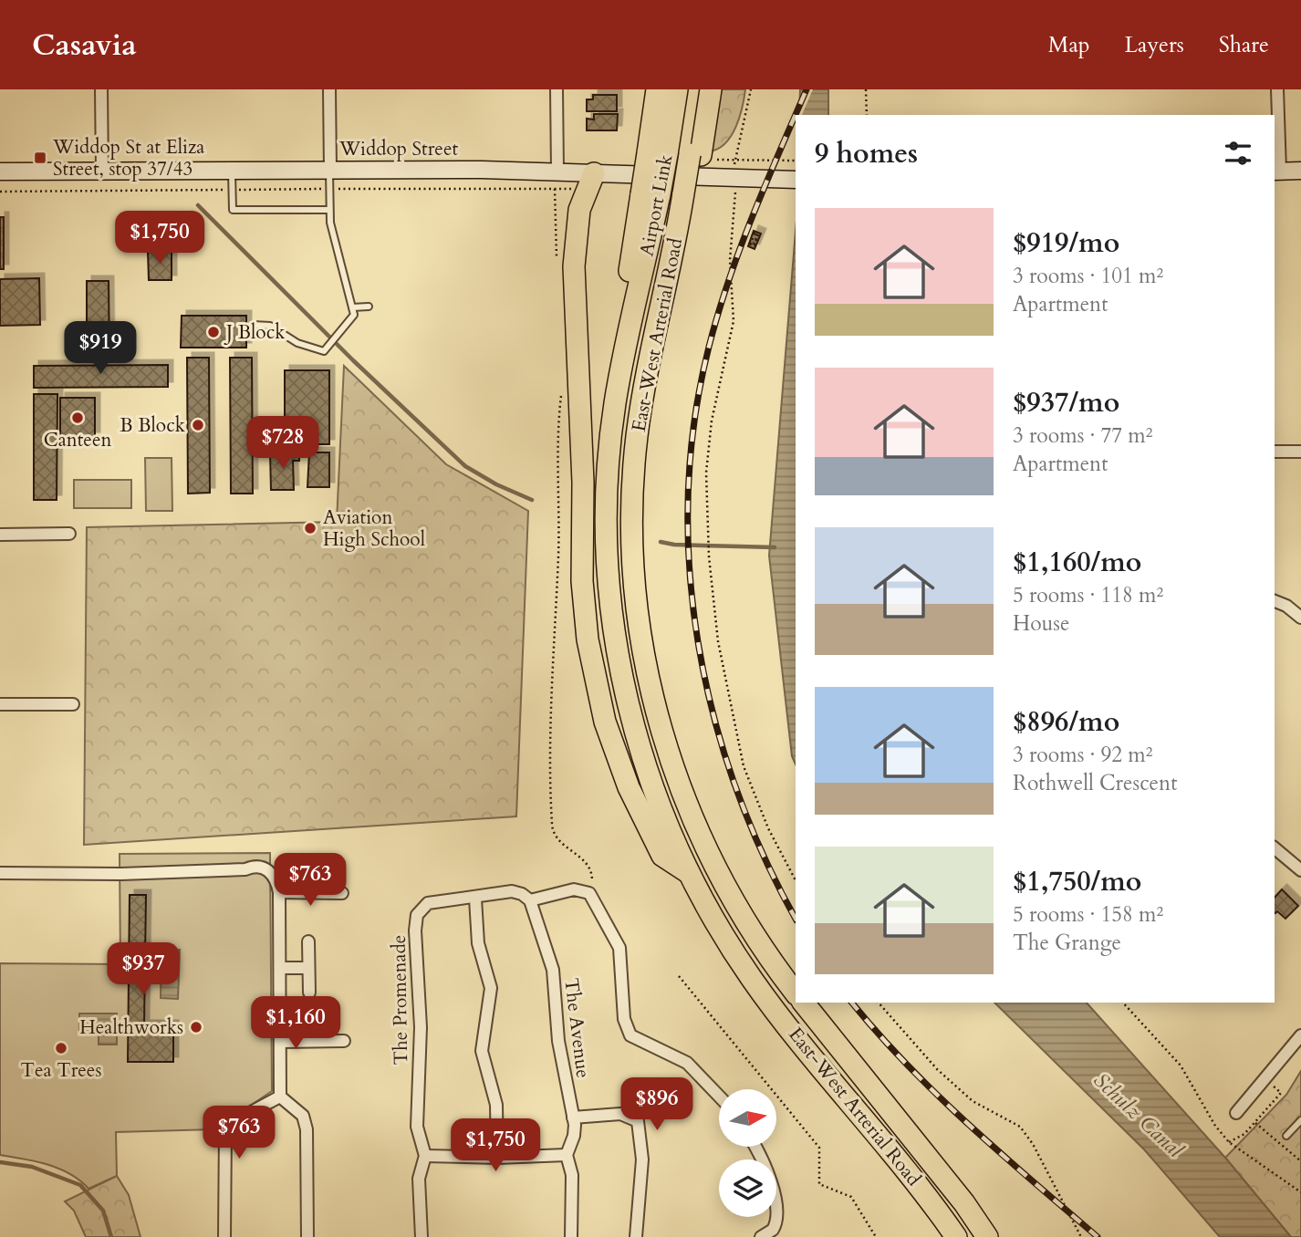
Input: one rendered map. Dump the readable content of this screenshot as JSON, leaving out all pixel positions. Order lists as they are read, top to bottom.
{
  "streets": {
    "highway": ["Airport Link", "East-West Arterial Road"],
    "street": ["Widdop Street", "The Promenade", "The Avenue"]
  },
  "crossings": [
    ["Airport Link", "East-West Arterial Road"],
    ["The Promenade", "The Avenue"]
  ],
  "water": ["Schulz Canal"],
  "places": {
    "transit": ["Widdop St at Eliza Street, stop 37/43"],
    "other": [
      "J Block",
      "Canteen",
      "B Block",
      "Aviation High School",
      "Healthworks",
      "Tea Trees"
    ]
  },
  "north": "right",
  "page": {
    "header": "Casavia",
    "nav": ["Map", "Layers", "Share"],
    "heading": "9 homes",
    "list": [
      {
        "name": "$919/mo",
        "note": "3 rooms · 101 m² · Apartment"
      },
      {
        "name": "$937/mo",
        "note": "3 rooms · 77 m² · Apartment"
      },
      {
        "name": "$1,160/mo",
        "note": "5 rooms · 118 m² · House"
      },
      {
        "name": "$896/mo",
        "note": "3 rooms · 92 m² · Rothwell Crescent"
      },
      {
        "name": "$1,750/mo",
        "note": "5 rooms · 158 m² · The Grange"
      }
    ],
    "price": [
      "$1,750",
      "$919",
      "$728",
      "$763",
      "$937",
      "$1,160",
      "$896",
      "$763",
      "$1,750"
    ]
  }
}
